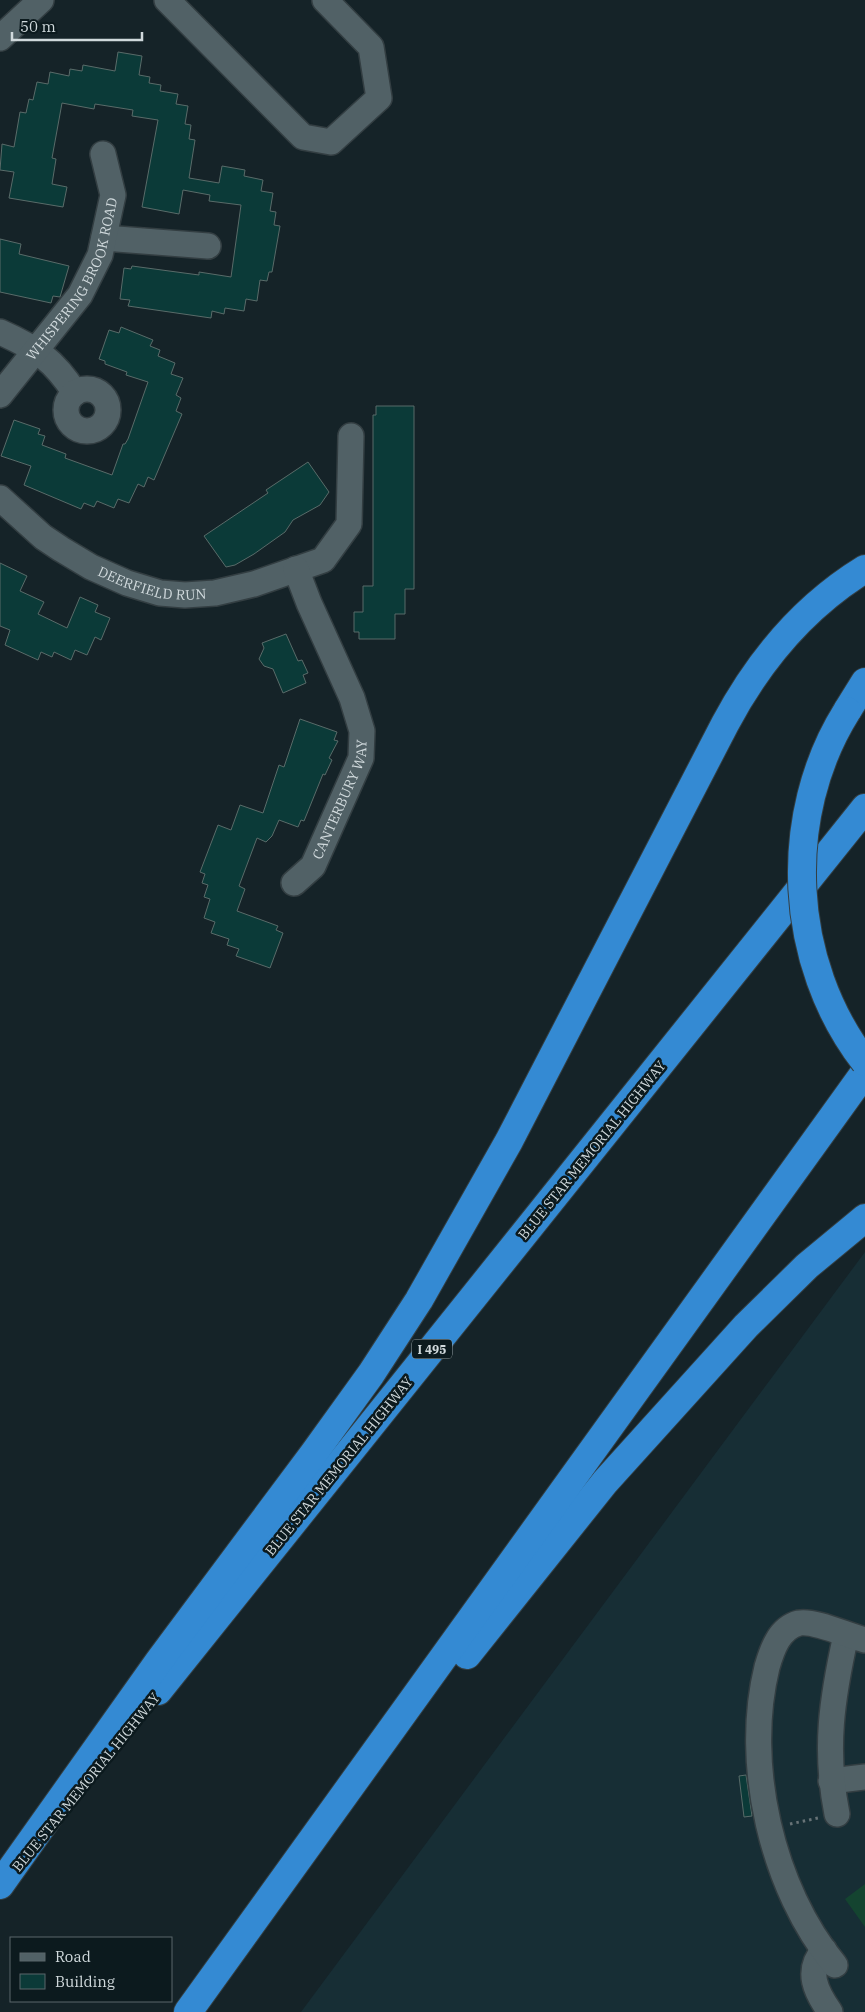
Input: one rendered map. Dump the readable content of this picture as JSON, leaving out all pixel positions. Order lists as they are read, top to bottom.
{
  "streets": {
    "highway": ["BLUE STAR MEMORIAL HIGHWAY", "I 495"],
    "street": ["WHISPERING BROOK ROAD", "DEERFIELD RUN", "CANTERBURY WAY"]
  },
  "crossings": [
    ["DEERFIELD RUN", "CANTERBURY WAY"]
  ],
  "legend": ["Road", "Building"],
  "scale_bar": "50 m"
}
